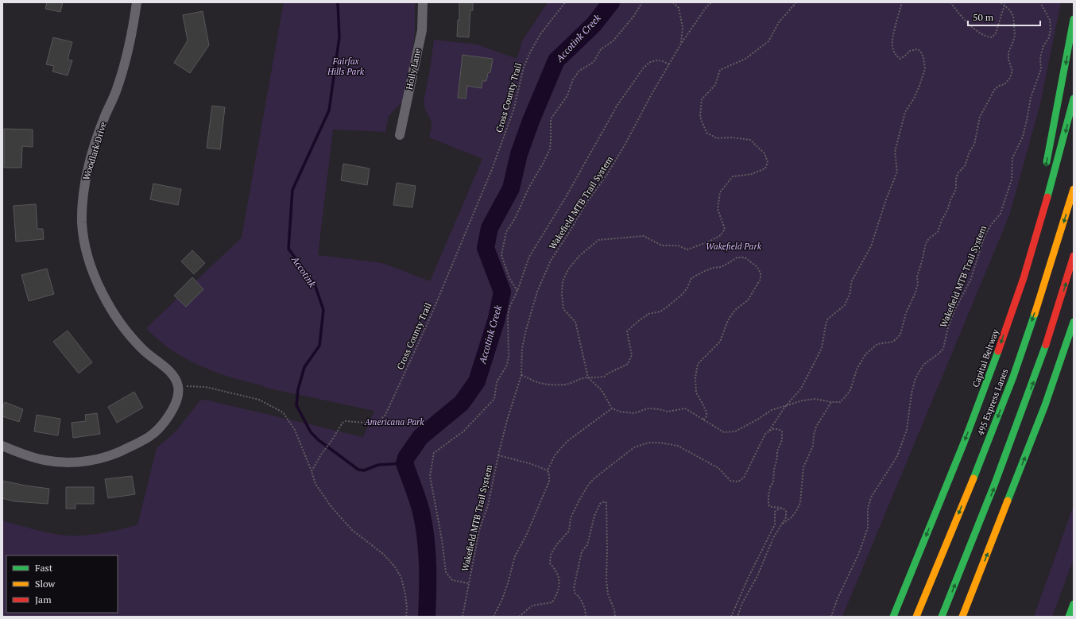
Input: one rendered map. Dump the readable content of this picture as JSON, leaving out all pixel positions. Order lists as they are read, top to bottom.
{
  "streets": {
    "main road": ["Capital Beltway", "495 Express Lanes"],
    "street": ["Holly Lane", "Woodlark Drive"],
    "path": ["Cross County Trail", "Wakefield MTB Trail System"]
  },
  "water": ["Accotink Creek", "Accotink"],
  "parks": ["Fairfax Hills Park", "Wakefield Park", "Americana Park"],
  "legend": ["Fast", "Slow", "Jam"],
  "scale_bar": "50 m"
}
